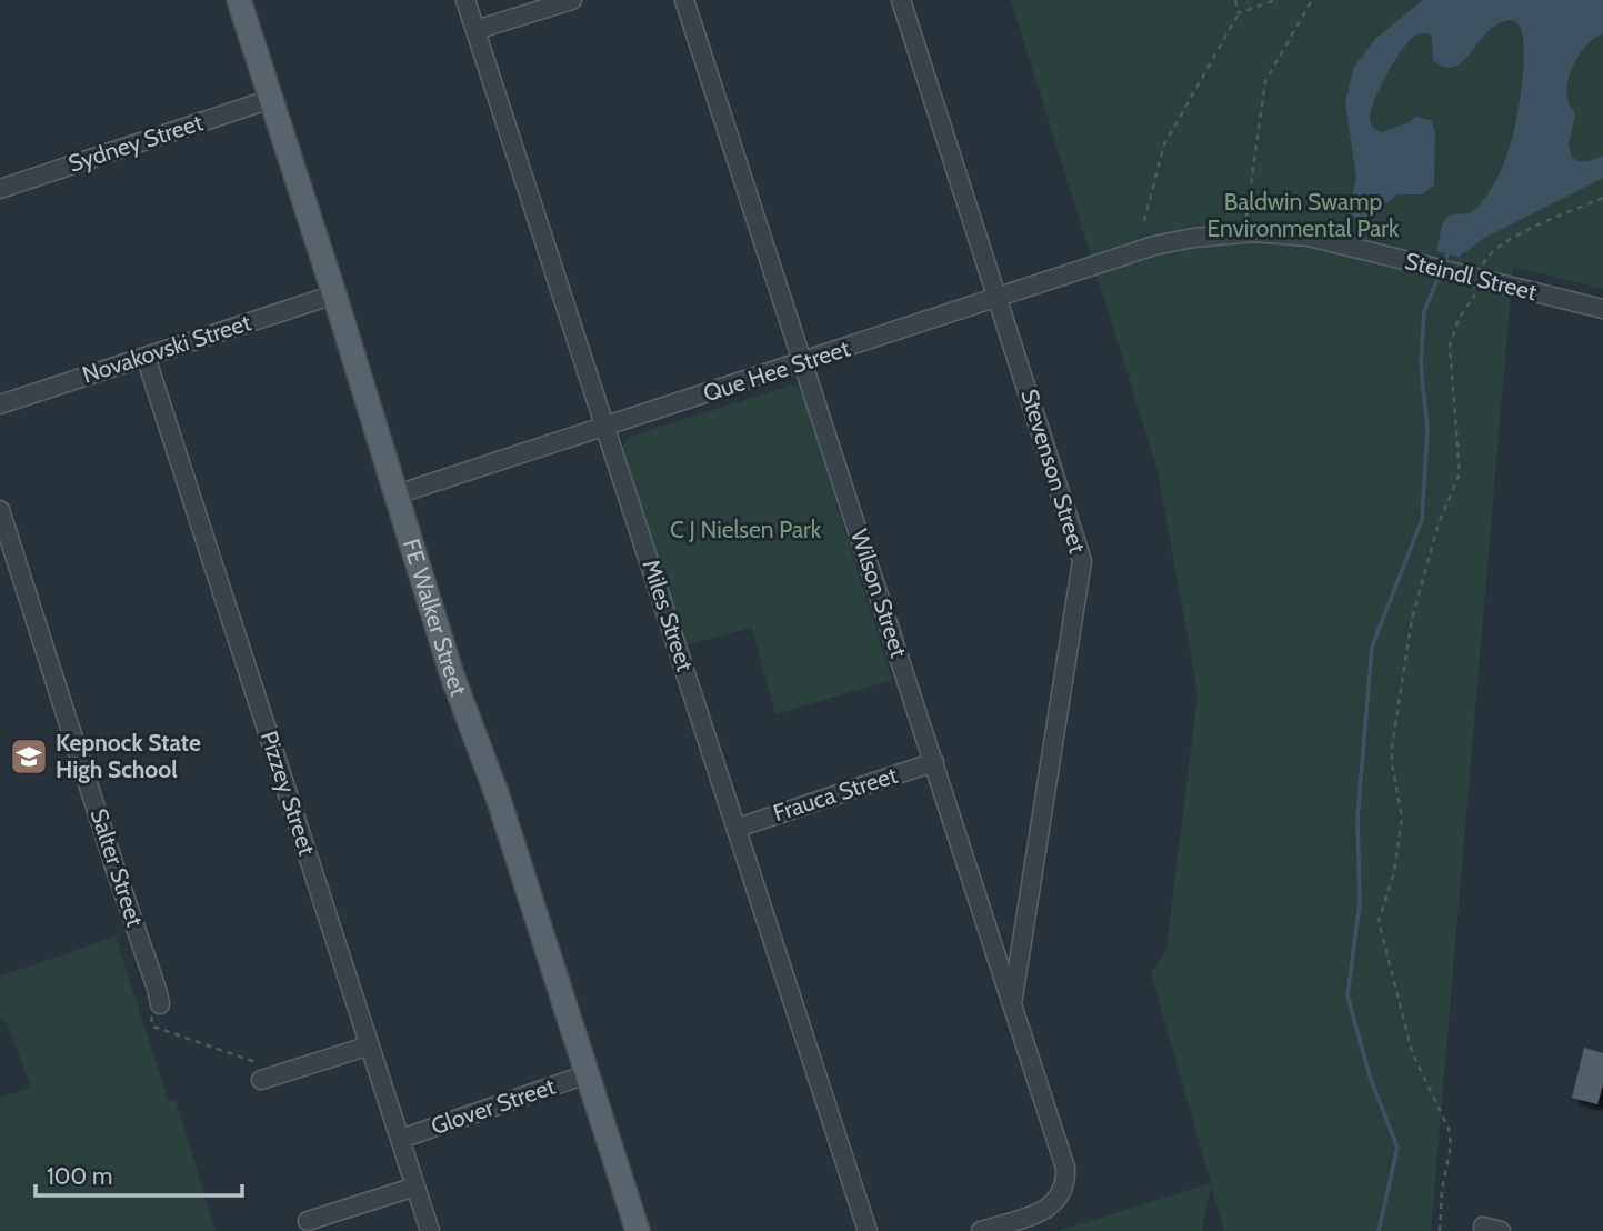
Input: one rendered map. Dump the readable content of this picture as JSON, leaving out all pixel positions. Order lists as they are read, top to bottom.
{
  "streets": {
    "main road": ["FE Walker Street"],
    "street": [
      "Sydney Street",
      "Steindl Street",
      "Novakovski Street",
      "Que Hee Street",
      "Stevenson Street",
      "Wilson Street",
      "Miles Street",
      "Pizzey Street",
      "Frauca Street",
      "Salter Street",
      "Glover Street"
    ]
  },
  "crossings": [
    ["Sydney Street", "FE Walker Street"],
    ["Steindl Street", "Que Hee Street"],
    ["Novakovski Street", "FE Walker Street"],
    ["Novakovski Street", "Pizzey Street"],
    ["Que Hee Street", "Stevenson Street"],
    ["Que Hee Street", "Wilson Street"],
    ["Que Hee Street", "Miles Street"],
    ["Que Hee Street", "FE Walker Street"],
    ["Stevenson Street", "Wilson Street"],
    ["Wilson Street", "Frauca Street"],
    ["Miles Street", "Frauca Street"],
    ["FE Walker Street", "Glover Street"],
    ["Pizzey Street", "Glover Street"]
  ],
  "parks": ["Baldwin Swamp Environmental Park", "C J Nielsen Park"],
  "places": {
    "school or university": ["Kepnock State High School"]
  },
  "scale_bar": "100 m"
}
